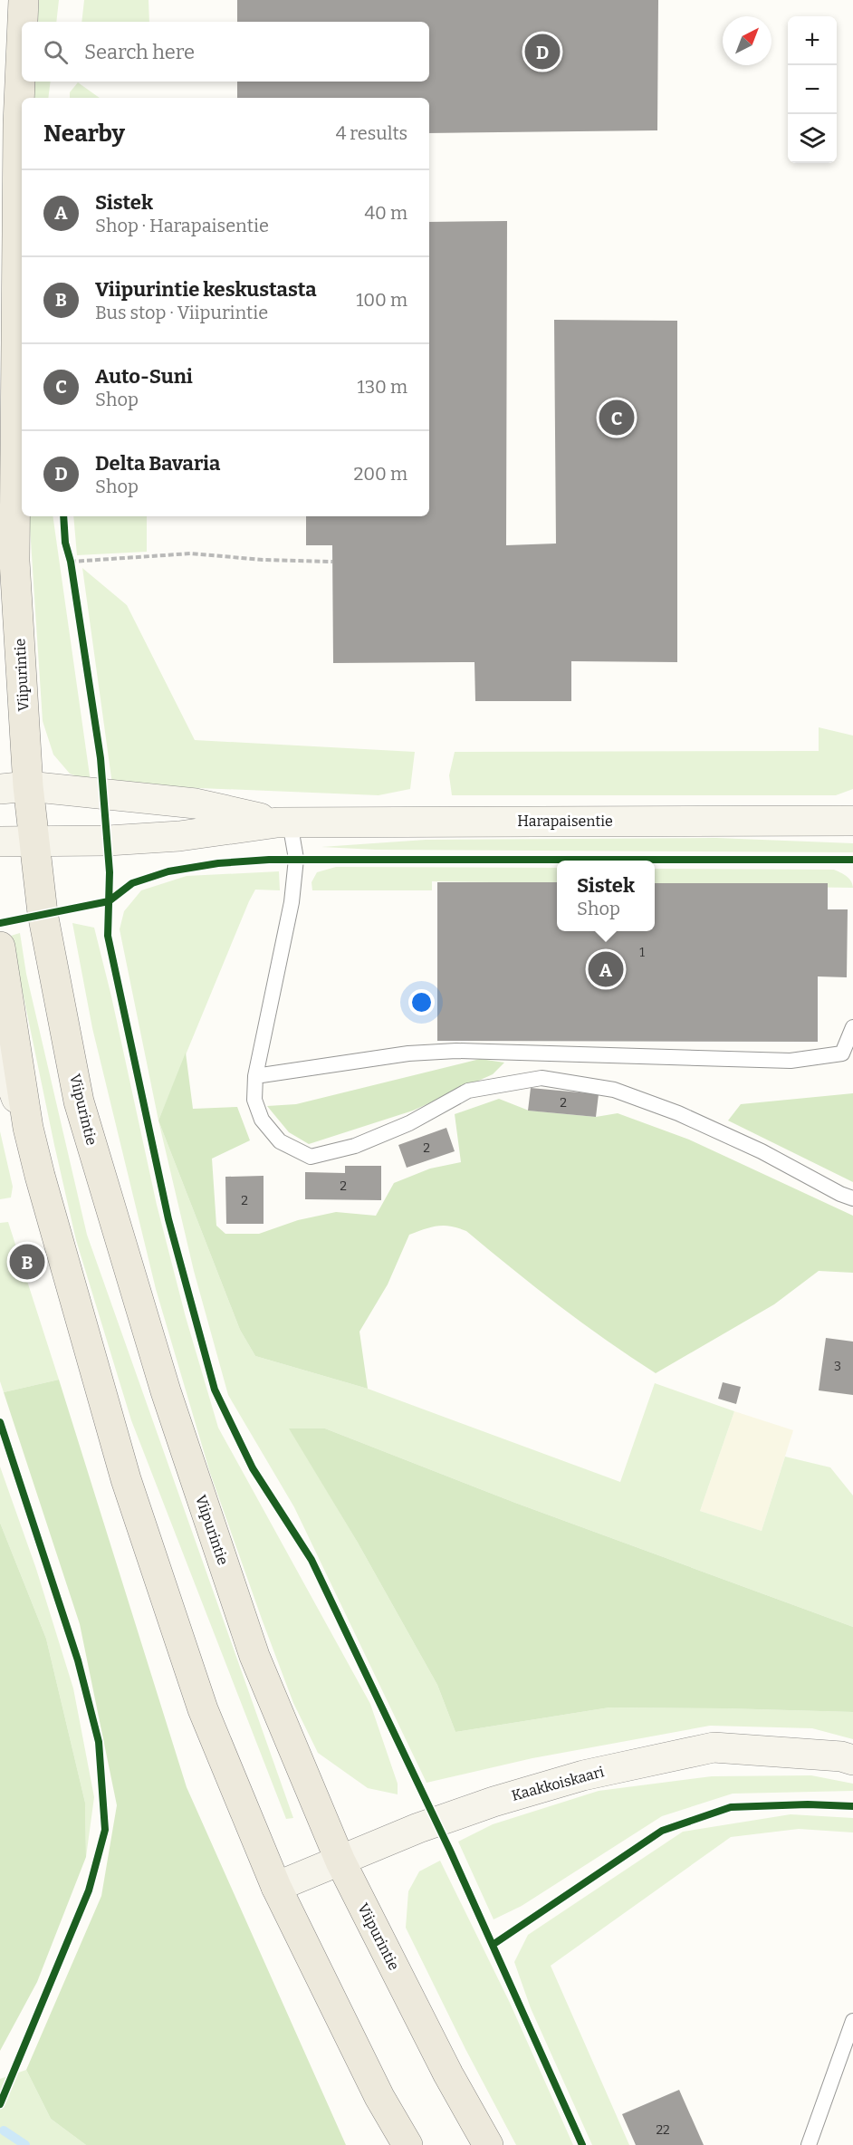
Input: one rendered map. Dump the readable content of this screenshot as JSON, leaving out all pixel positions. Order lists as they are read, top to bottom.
{
  "streets": {
    "main road": ["Viipurintie", "Harapaisentie", "Kaakkoiskaari"]
  },
  "crossings": [
    ["Viipurintie", "Harapaisentie"],
    ["Viipurintie", "Kaakkoiskaari"]
  ],
  "house_numbers": [
    "1",
    "2",
    "2",
    "2",
    "2",
    "3",
    "22"
  ],
  "north": "top right",
  "page": {
    "map_buttons": ["+", "−"],
    "search": "Search here",
    "pins": [
      "D",
      "C",
      "A",
      "B"
    ],
    "heading": ["Nearby", "4 results"],
    "list": [
      {
        "mark": "A",
        "name": "Sistek",
        "note": "Shop · Harapaisentie",
        "value": "40 m"
      },
      {
        "mark": "B",
        "name": "Viipurintie keskustasta",
        "note": "Bus stop · Viipurintie",
        "value": "100 m"
      },
      {
        "mark": "C",
        "name": "Auto-Suni",
        "note": "Shop",
        "value": "130 m"
      },
      {
        "mark": "D",
        "name": "Delta Bavaria",
        "note": "Shop",
        "value": "200 m"
      }
    ],
    "popup": ["Sistek", "Shop"]
  }
}
